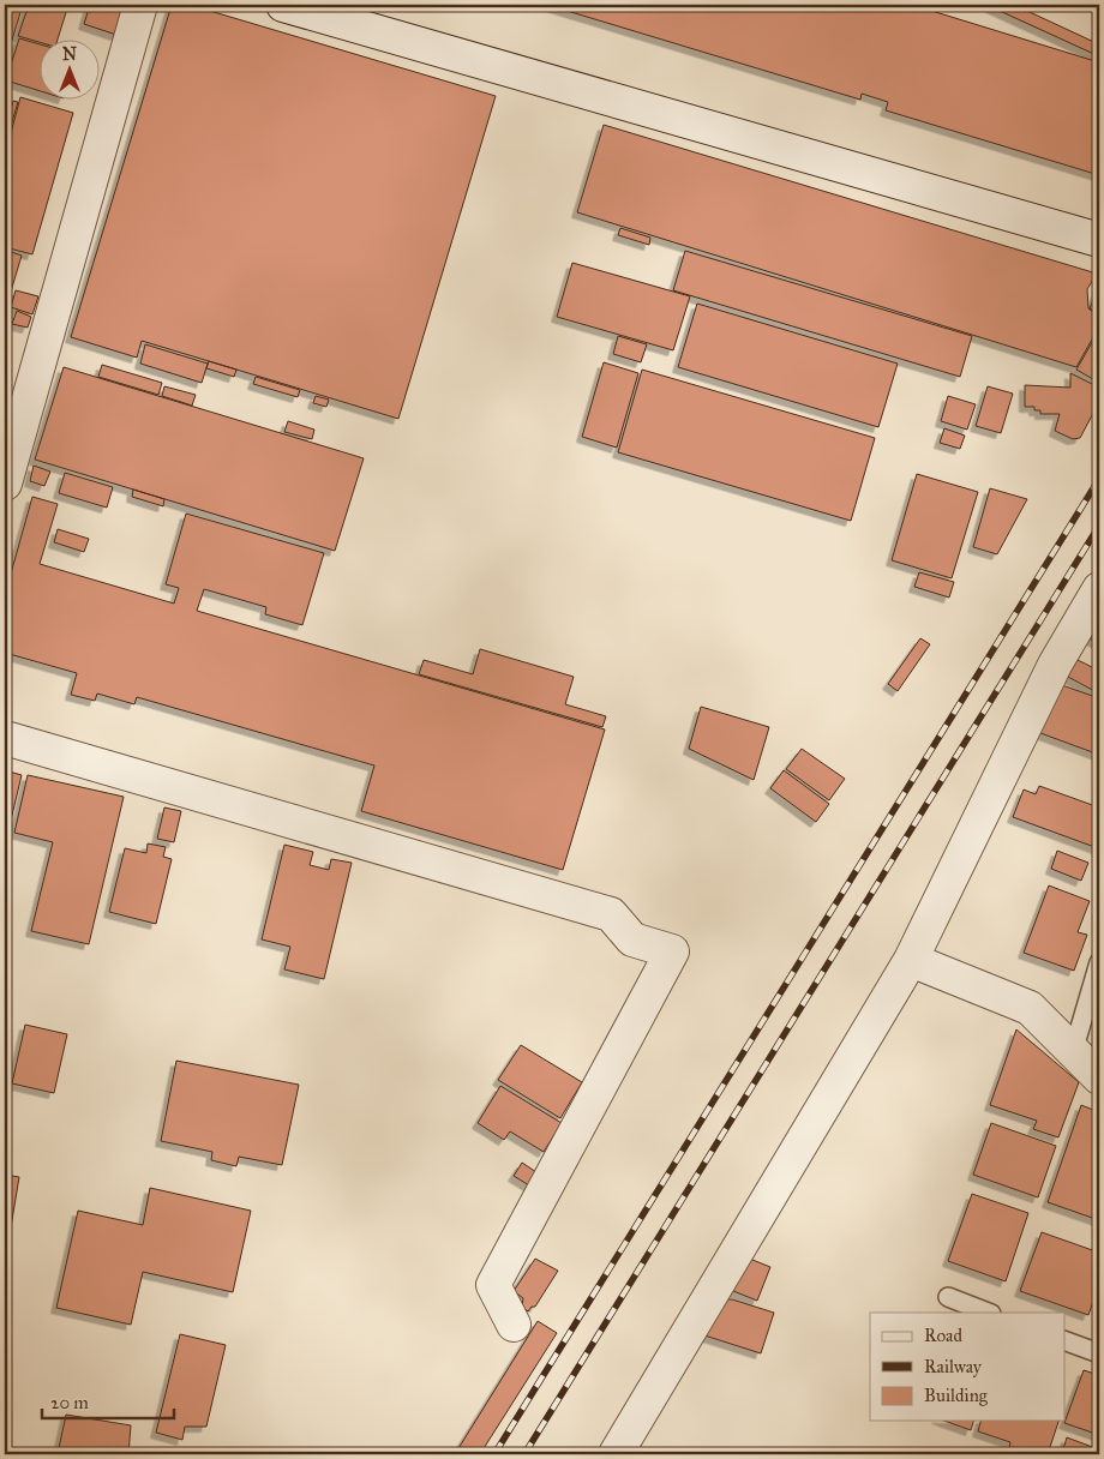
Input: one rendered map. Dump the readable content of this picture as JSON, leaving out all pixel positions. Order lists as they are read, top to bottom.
{
  "legend": ["Road", "Railway", "Building"],
  "scale_bar": "20 m",
  "north": "top"
}
